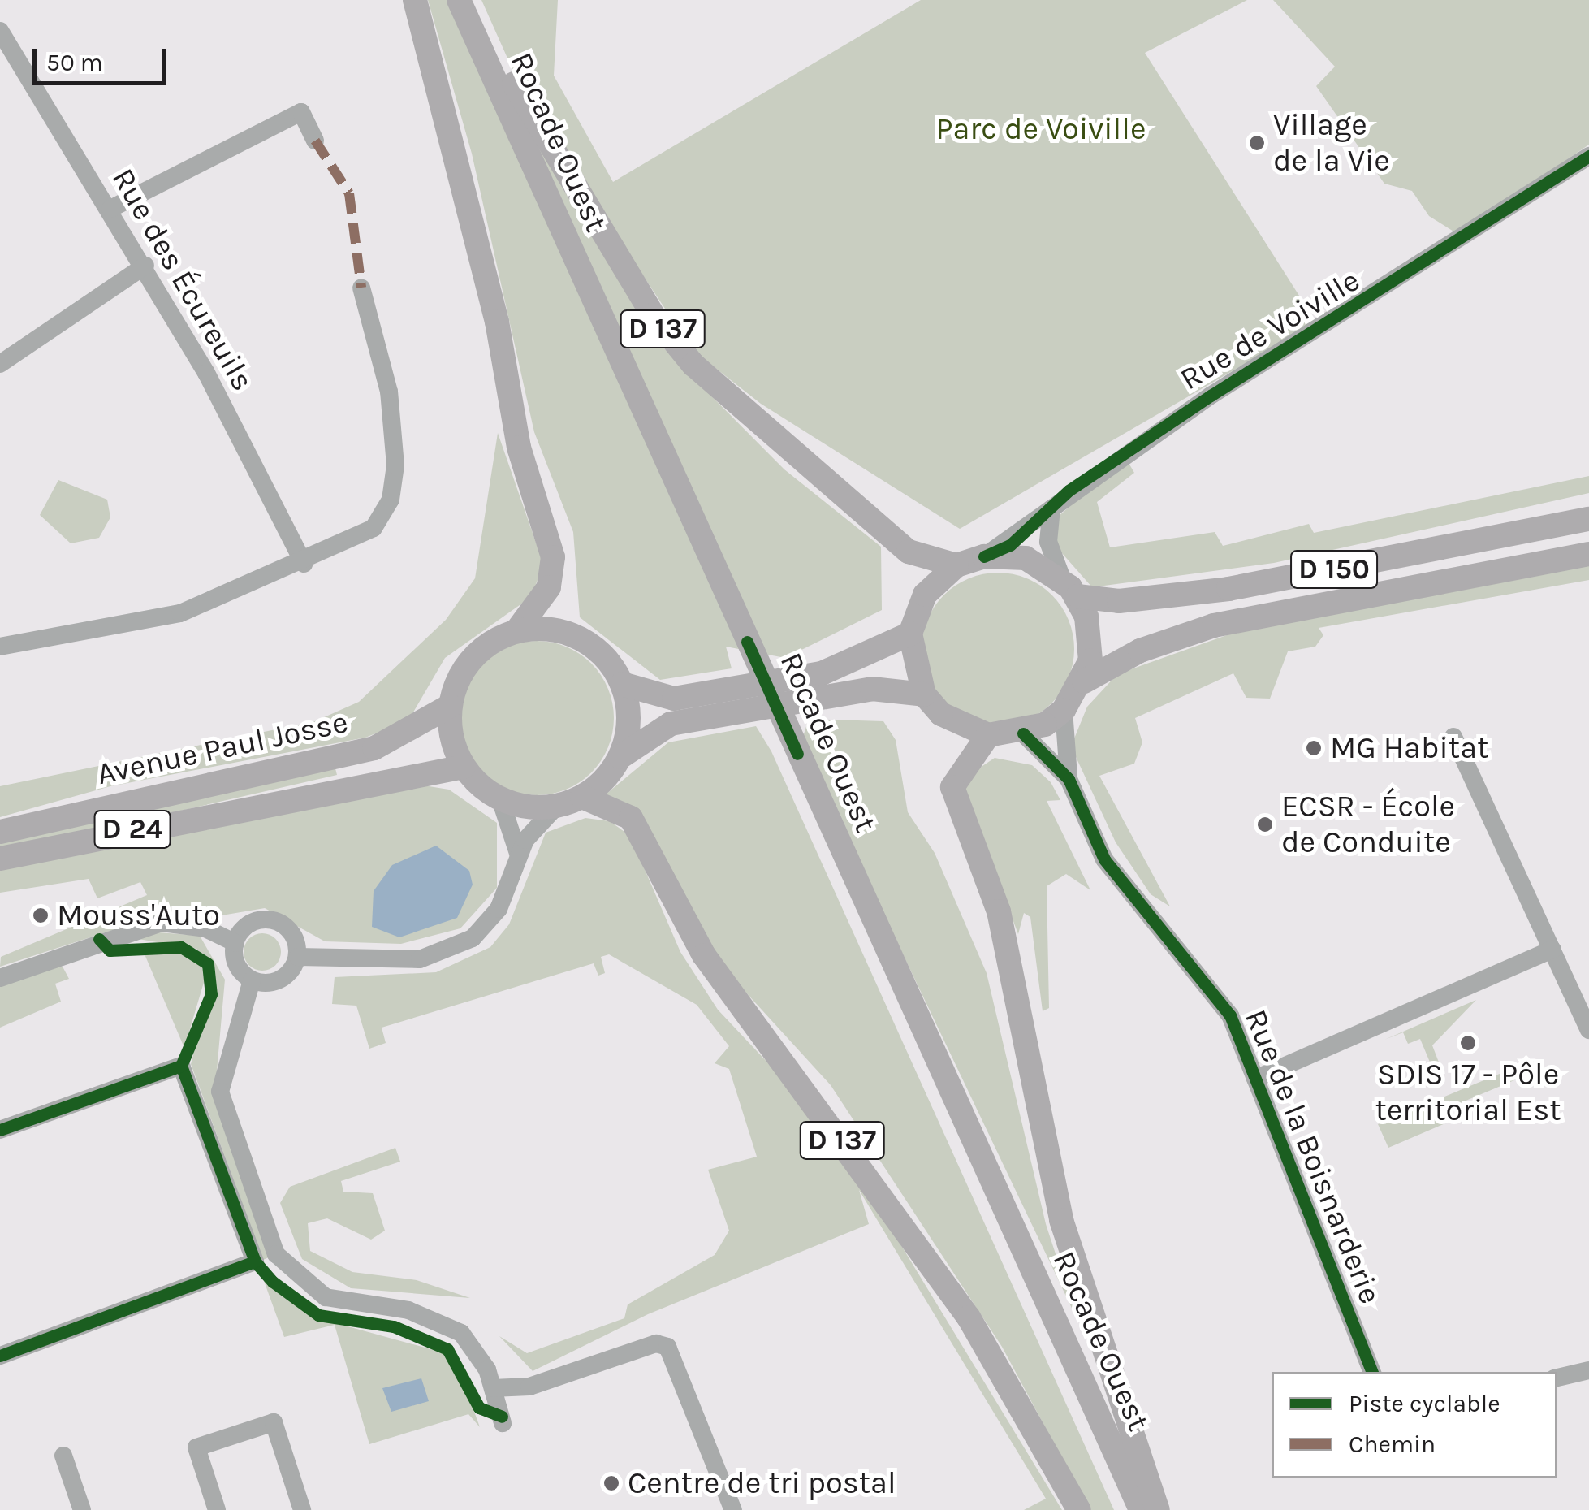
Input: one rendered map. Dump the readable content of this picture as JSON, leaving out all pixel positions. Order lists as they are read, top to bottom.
{
  "streets": {
    "main road": [
      "Rocade Ouest",
      "D 137",
      "D 150",
      "Avenue Paul Josse",
      "D 24"
    ],
    "street": ["Rue des Écureuils", "Rue de Voiville", "Rue de la Boisnarderie"]
  },
  "crossings": [
    ["D 137", "Rue de Voiville"],
    ["D 137", "D 150"],
    ["D 137", "Avenue Paul Josse"],
    ["D 137", "Rue de la Boisnarderie"],
    ["Rue de Voiville", "D 150"],
    ["Rue de Voiville", "Rue de la Boisnarderie"],
    ["D 150", "Rue de la Boisnarderie"]
  ],
  "parks": ["Parc de Voiville"],
  "places": [
    "Village de la Vie",
    "MG Habitat",
    "ECSR - École de Conduite",
    "Mouss'Auto",
    "SDIS 17 - Pôle territorial Est",
    "Centre de tri postal"
  ],
  "legend": ["Piste cyclable", "Chemin"],
  "scale_bar": "50 m"
}
